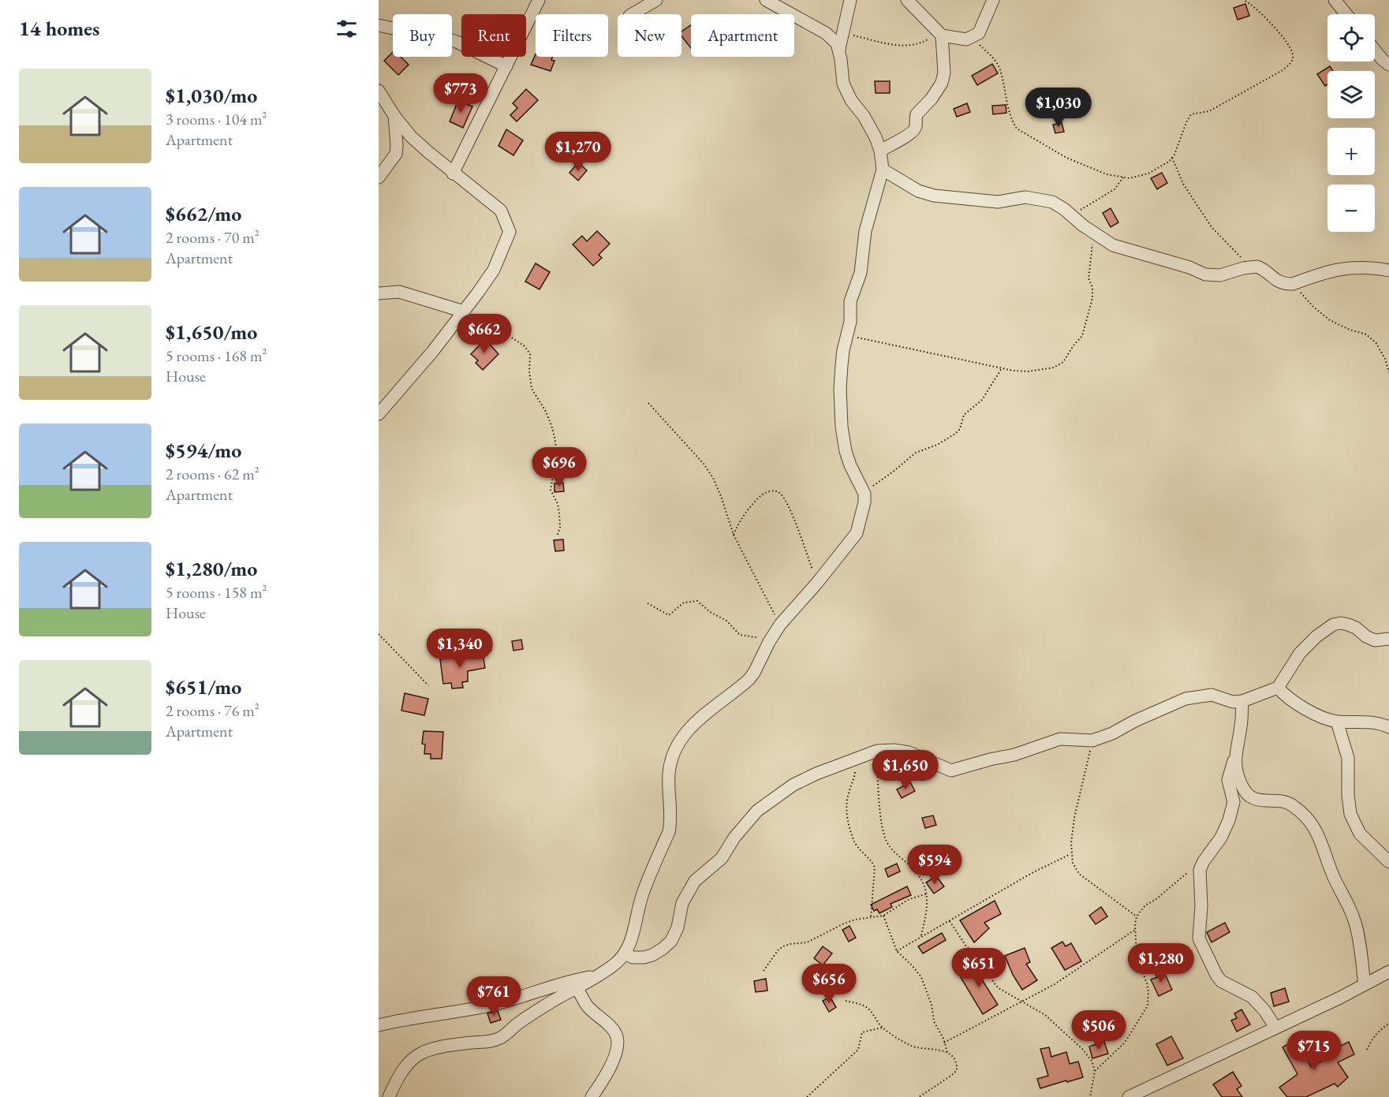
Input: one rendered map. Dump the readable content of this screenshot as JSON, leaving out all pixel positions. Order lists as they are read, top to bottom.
{
  "page": {
    "heading": "14 homes",
    "map_buttons": ["+", "−"],
    "chip": [
      "Buy",
      "Rent",
      "Filters",
      "New",
      "Apartment"
    ],
    "list": [
      {
        "name": "$1,030/mo",
        "note": "3 rooms · 104 m² · Apartment"
      },
      {
        "name": "$662/mo",
        "note": "2 rooms · 70 m² · Apartment"
      },
      {
        "name": "$1,650/mo",
        "note": "5 rooms · 168 m² · House"
      },
      {
        "name": "$594/mo",
        "note": "2 rooms · 62 m² · Apartment"
      },
      {
        "name": "$1,280/mo",
        "note": "5 rooms · 158 m² · House"
      },
      {
        "name": "$651/mo",
        "note": "2 rooms · 76 m² · Apartment"
      }
    ],
    "price": [
      "$773",
      "$1,030",
      "$1,270",
      "$662",
      "$696",
      "$1,340",
      "$1,650",
      "$594",
      "$1,280",
      "$651",
      "$656",
      "$761",
      "$506",
      "$715"
    ]
  }
}
